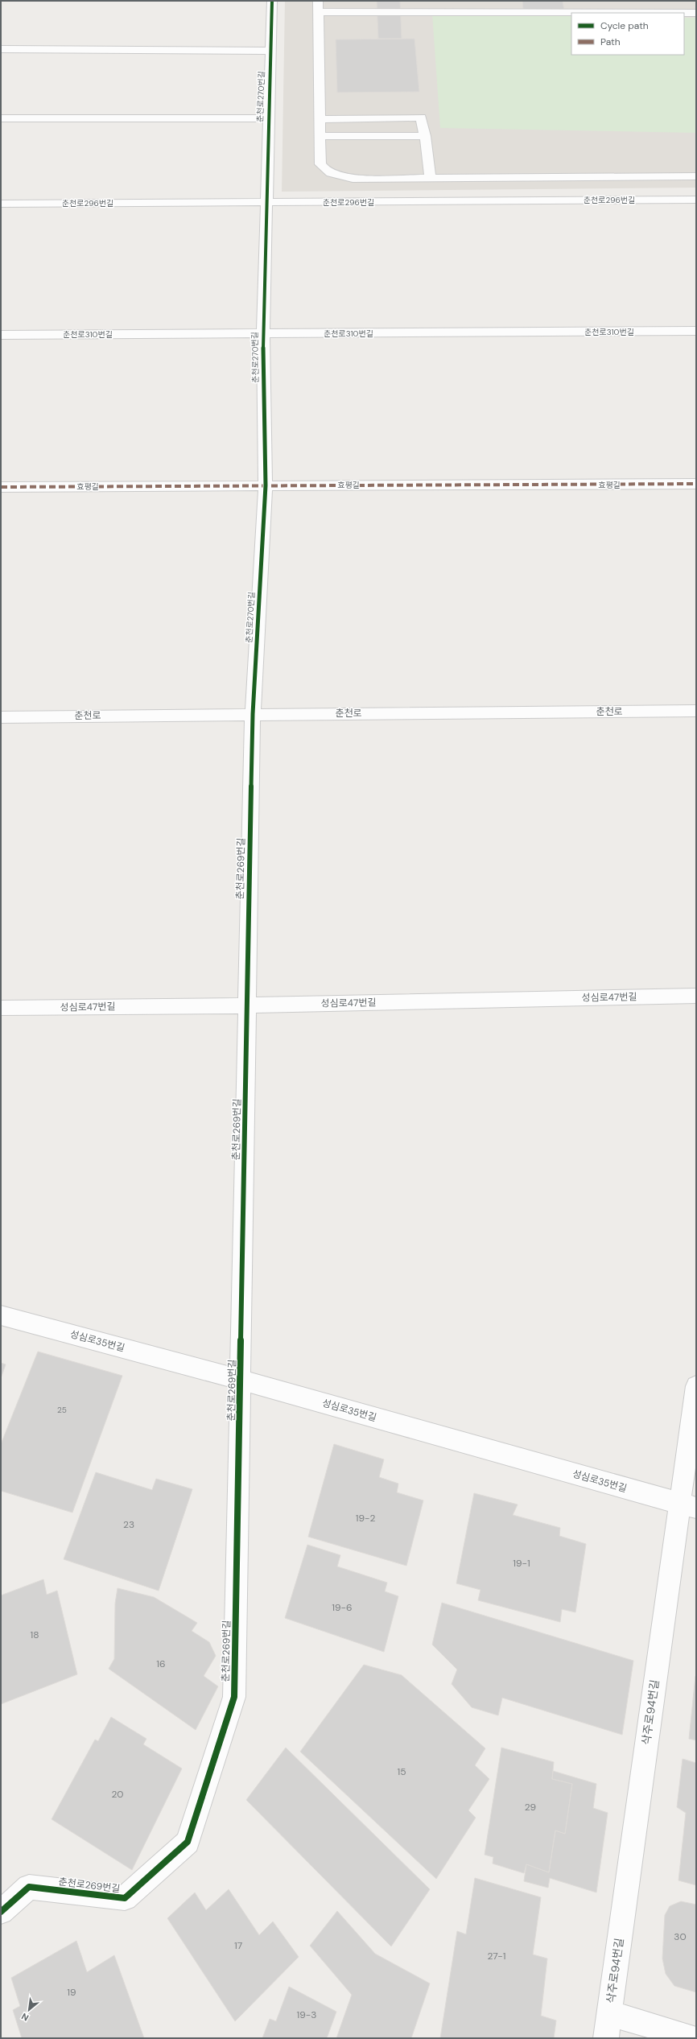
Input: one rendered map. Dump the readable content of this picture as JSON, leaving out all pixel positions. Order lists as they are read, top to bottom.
{
  "streets": {
    "street": [
      "춘천로270번길",
      "춘천로296번길",
      "춘천로310번길",
      "효평길",
      "춘천로",
      "춘천로269번길",
      "성심로47번길",
      "성심로35번길",
      "삭주로94번길"
    ]
  },
  "crossings": [
    ["춘천로270번길", "춘천로296번길"],
    ["춘천로270번길", "춘천로310번길"],
    ["춘천로270번길", "효평길"],
    ["춘천로270번길", "춘천로"],
    ["춘천로270번길", "춘천로269번길"],
    ["춘천로", "춘천로269번길"],
    ["춘천로269번길", "성심로47번길"],
    ["춘천로269번길", "성심로35번길"],
    ["성심로35번길", "삭주로94번길"]
  ],
  "house_numbers": [
    "25",
    "19-2",
    "23",
    "19-1",
    "19-6",
    "18",
    "16",
    "15",
    "20",
    "29",
    "30",
    "17",
    "27-1",
    "19",
    "19-3"
  ],
  "legend": ["Cycle path", "Path"],
  "north": "bottom left"
}
